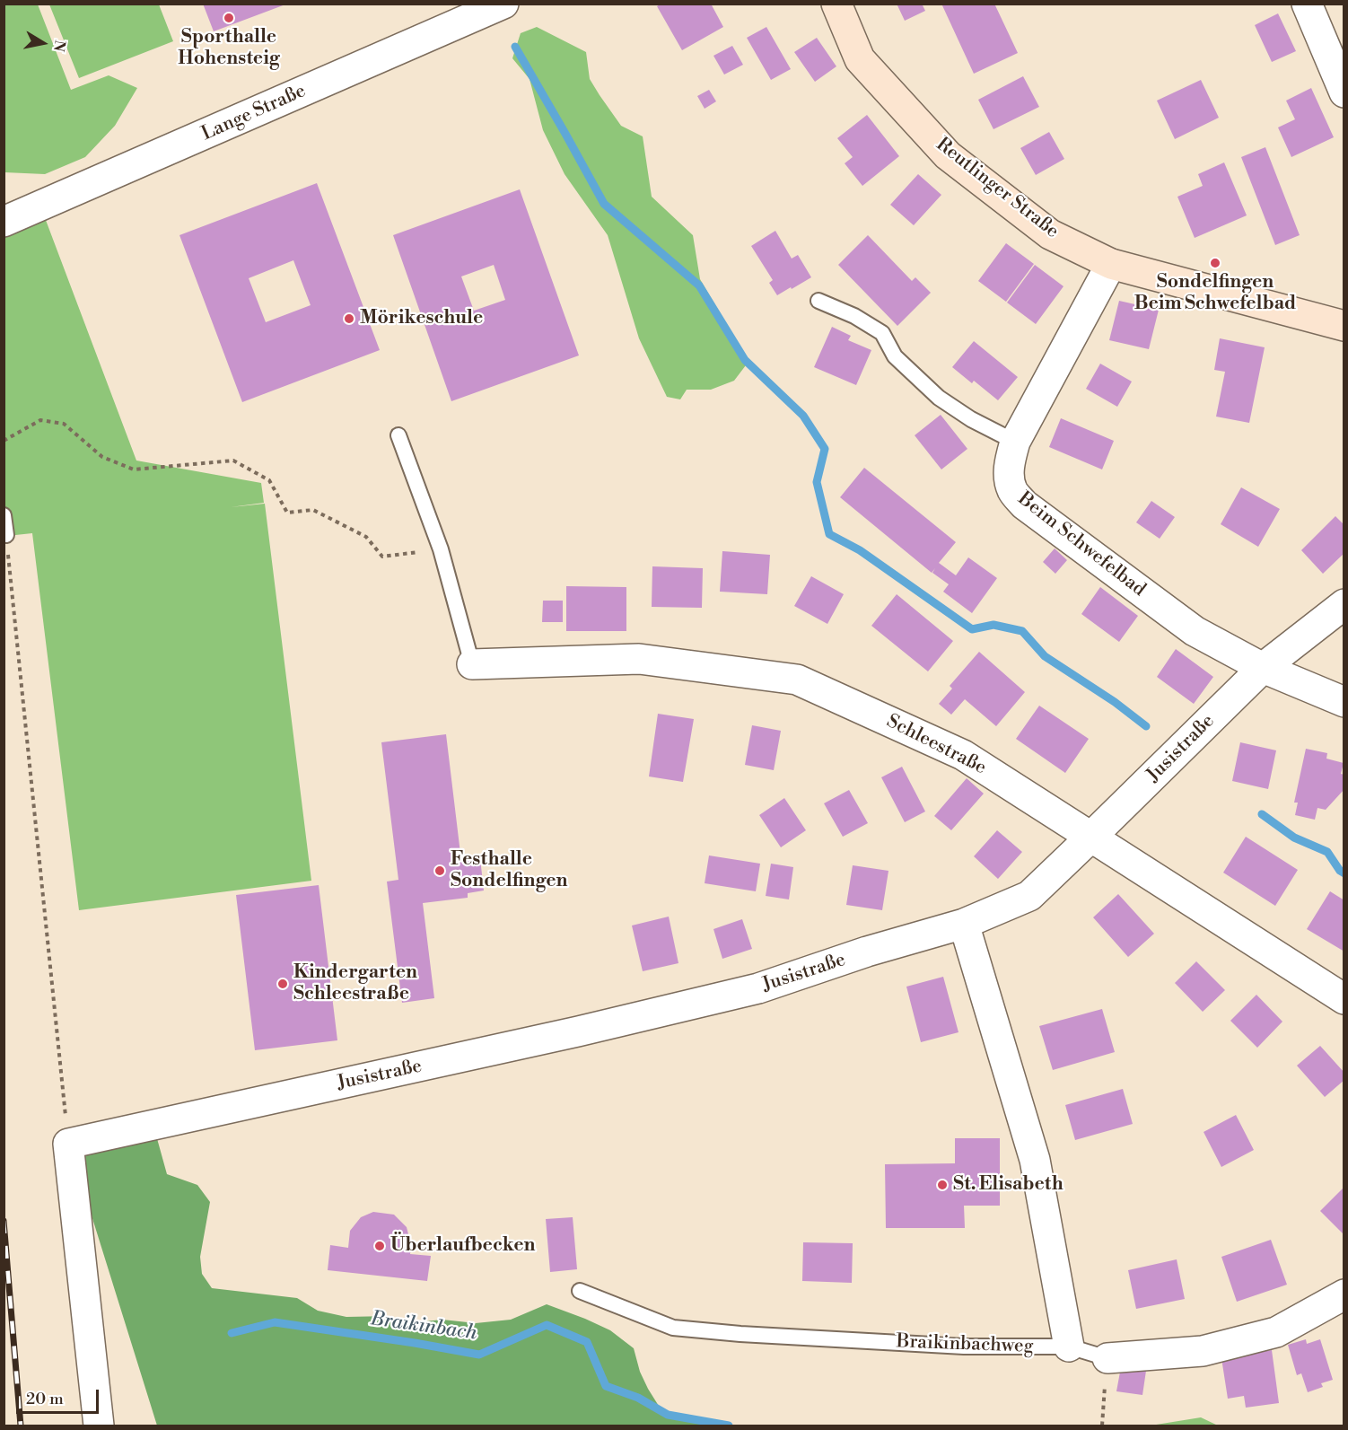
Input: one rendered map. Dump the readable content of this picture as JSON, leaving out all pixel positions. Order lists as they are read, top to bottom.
{
  "streets": {
    "main road": ["Reutlinger Straße"],
    "street": [
      "Lange Straße",
      "Beim Schwefelbad",
      "Schleestraße",
      "Jusistraße",
      "Braikinbachweg"
    ]
  },
  "crossings": [
    ["Reutlinger Straße", "Beim Schwefelbad"],
    ["Beim Schwefelbad", "Jusistraße"],
    ["Schleestraße", "Jusistraße"]
  ],
  "water": ["Braikinbach"],
  "places": [
    "Sporthalle Hohensteig",
    "Sondelfingen Beim Schwefelbad",
    "Mörikeschule",
    "Festhalle Sondelfingen",
    "Kindergarten Schleestraße",
    "St. Elisabeth",
    "Überlaufbecken"
  ],
  "scale_bar": "20 m",
  "north": "right"
}
